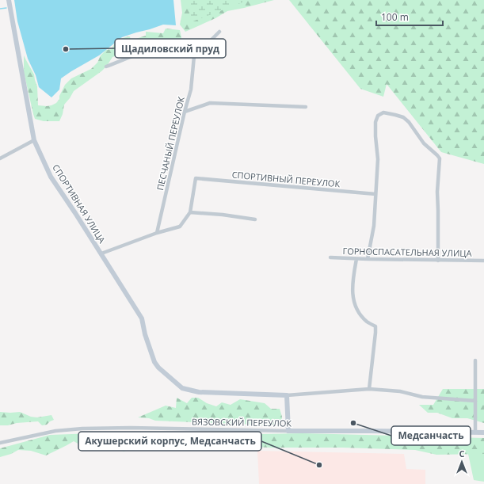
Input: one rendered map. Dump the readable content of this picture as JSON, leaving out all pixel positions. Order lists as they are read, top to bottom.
{
  "streets": {
    "street": [
      "ПЕСЧАНЫЙ ПЕРЕУЛОК",
      "СПОРТИВНЫЙ ПЕРЕУЛОК",
      "СПОРТИВНАЯ УЛИЦА",
      "ГОРНОСПАСАТЕЛЬНАЯ УЛИЦА",
      "ВЯЗОВСКИЙ ПЕРЕУЛОК"
    ]
  },
  "places": ["Щадиловский пруд", "Медсанчасть", "Акушерский корпус, Медсанчасть"],
  "scale_bar": "100 m",
  "north": "top"
}
